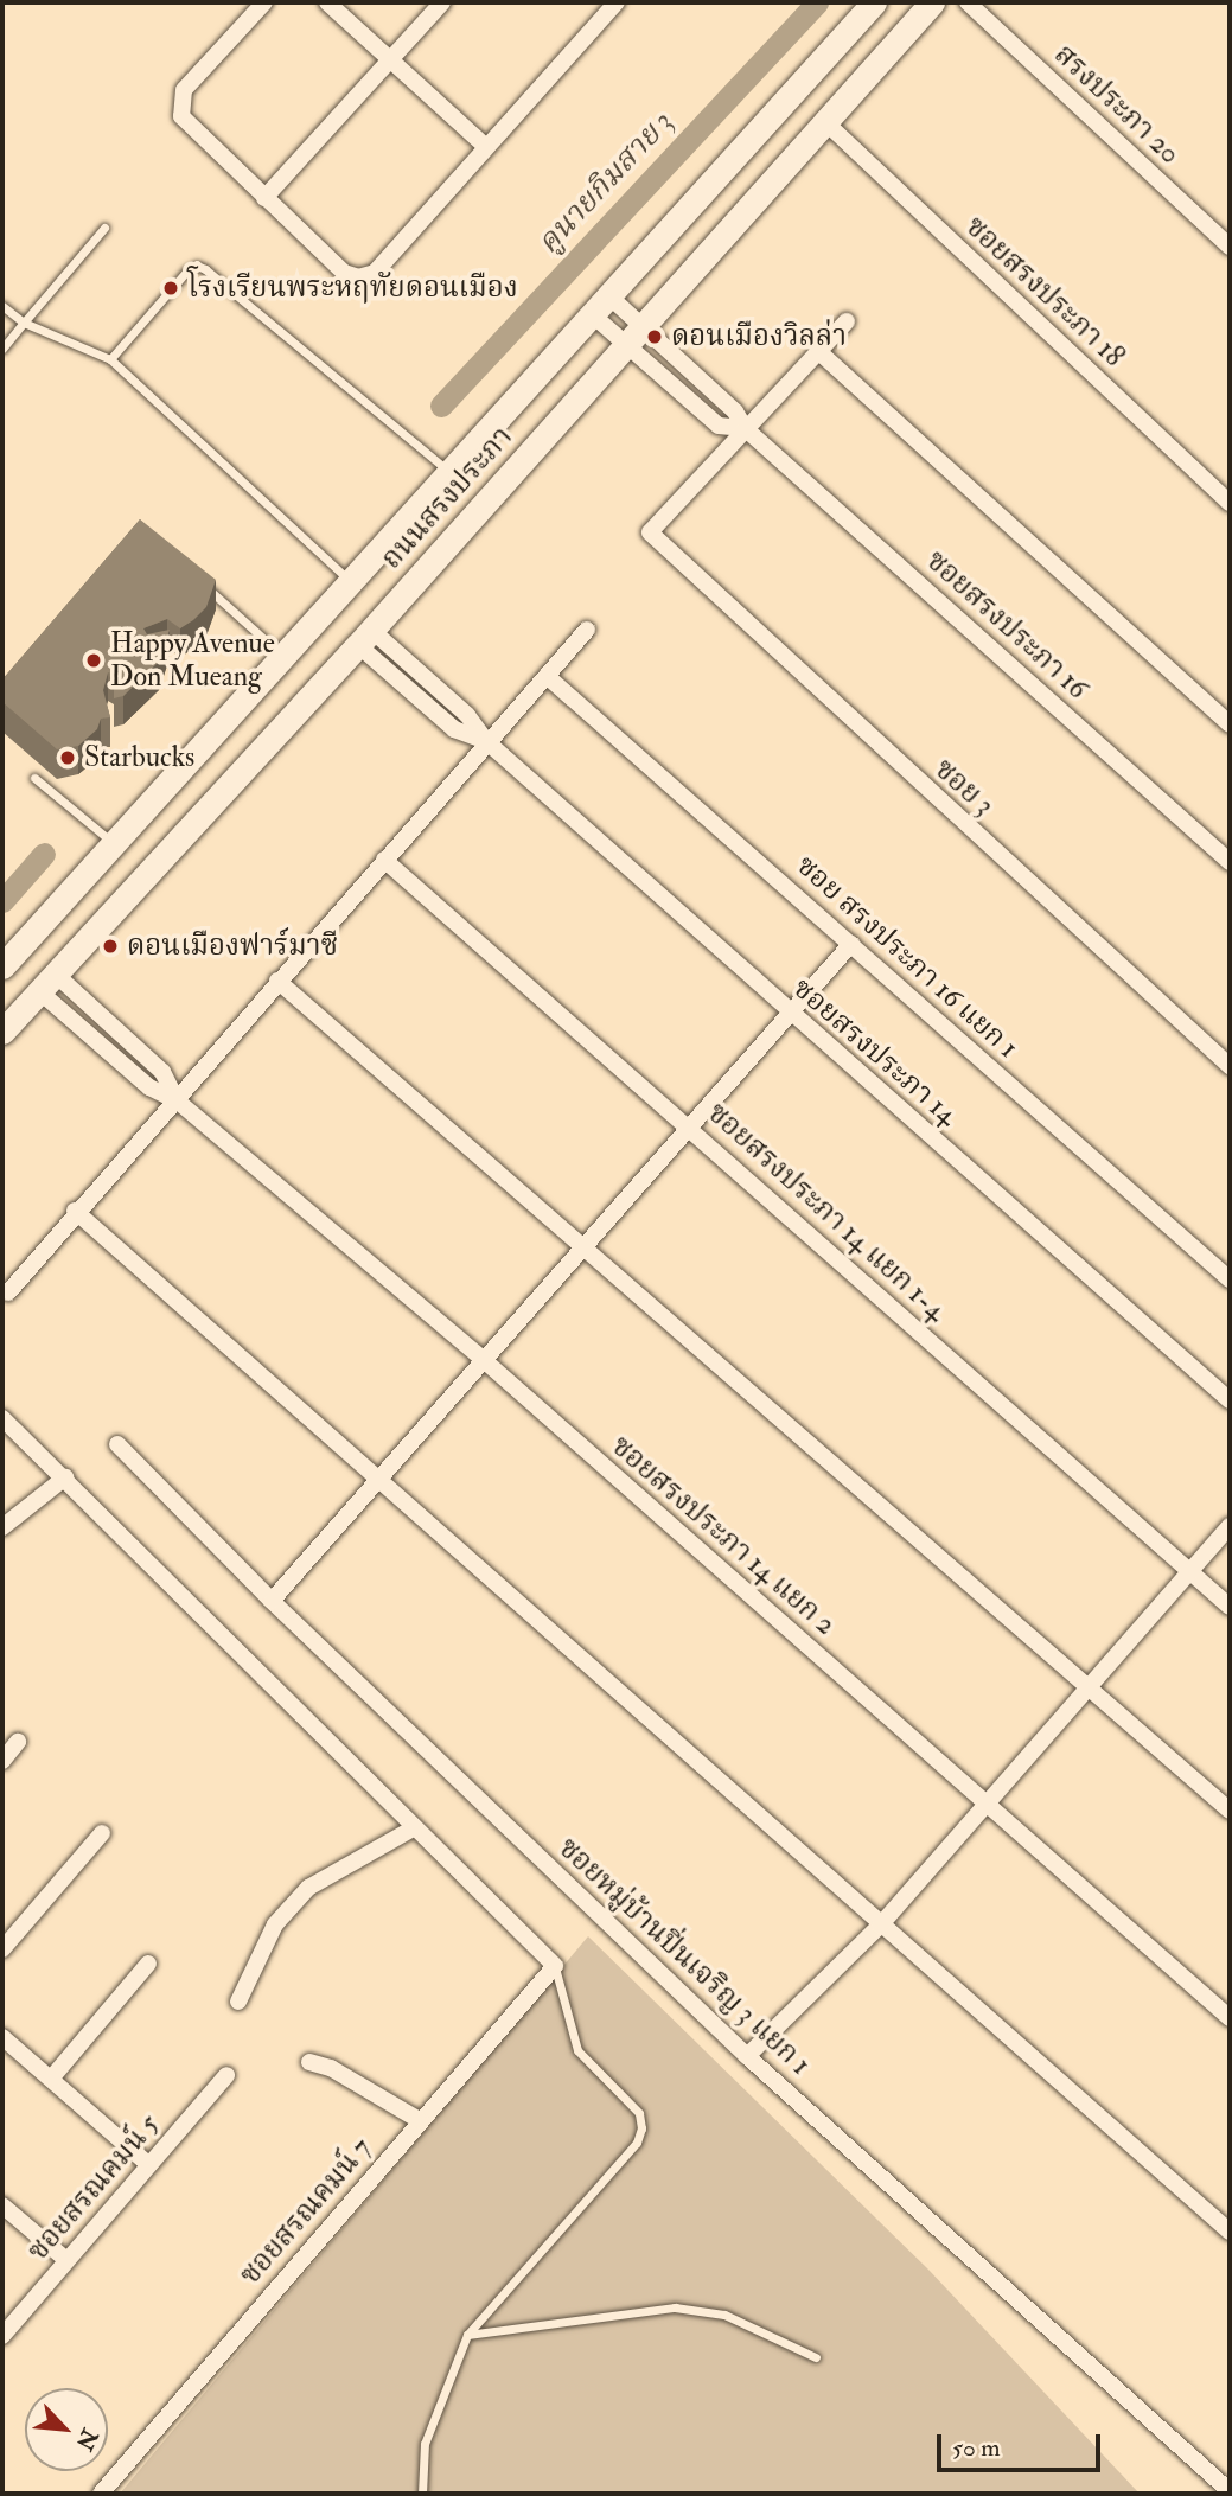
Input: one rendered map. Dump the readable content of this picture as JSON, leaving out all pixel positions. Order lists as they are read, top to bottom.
{
  "streets": {
    "main road": ["ถนนสรงประภา"],
    "street": [
      "สรงประภา 20",
      "ซอยสรงประภา 18",
      "ซอยสรงประภา 16",
      "ซอย 3",
      "ซอย สรงประภา 16 แยก 1",
      "ซอยสรงประภา 14",
      "ซอยสรงประภา 14 แยก 1-4",
      "ซอยสรงประภา 14 แยก 2",
      "ซอยหมู่บ้านปิ่นเจริญ 3 แยก 1",
      "ซอยสรณคมน์ 5",
      "ซอยสรณคมน์ 7"
    ]
  },
  "crossings": [
    ["ซอยสรงประภา 18", "ถนนสรงประภา"],
    ["ถนนสรงประภา", "ซอยสรงประภา 14"],
    ["ถนนสรงประภา", "ซอยสรงประภา 14 แยก 2"],
    ["ซอยสรงประภา 16", "ซอย 3"]
  ],
  "water": ["คูนายกิมสาย 3"],
  "places": [
    "โรงเรียนพระหฤทัยดอนเมือง",
    "ดอนเมืองวิลล่า",
    "Happy Avenue Don Mueang",
    "Starbucks",
    "ดอนเมืองฟาร์มาซี"
  ],
  "scale_bar": "50 m",
  "north": "bottom right"
}
